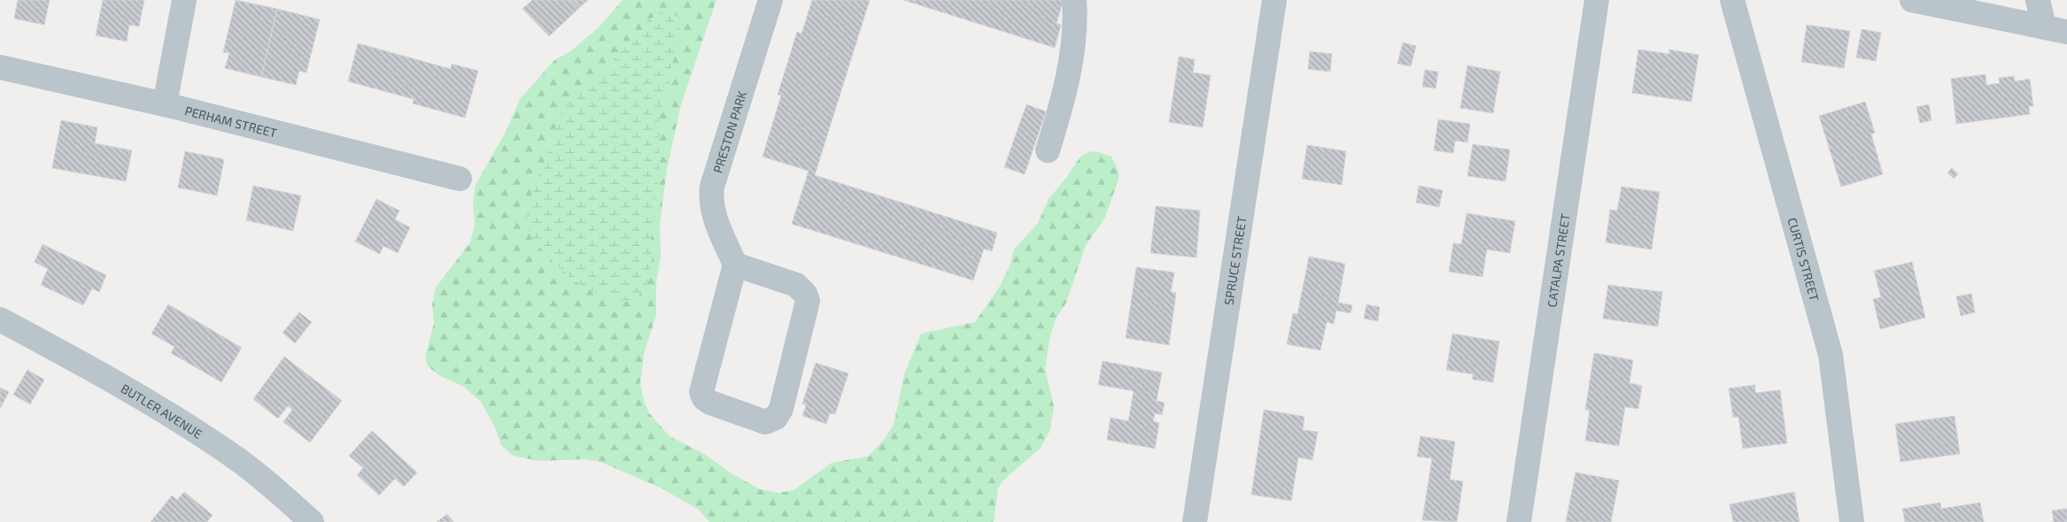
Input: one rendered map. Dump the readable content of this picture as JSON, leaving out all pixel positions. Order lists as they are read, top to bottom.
{
  "streets": {
    "street": [
      "PERHAM STREET",
      "PRESTON PARK",
      "CURTIS STREET",
      "SPRUCE STREET",
      "CATALPA STREET",
      "BUTLER AVENUE"
    ]
  }
}
